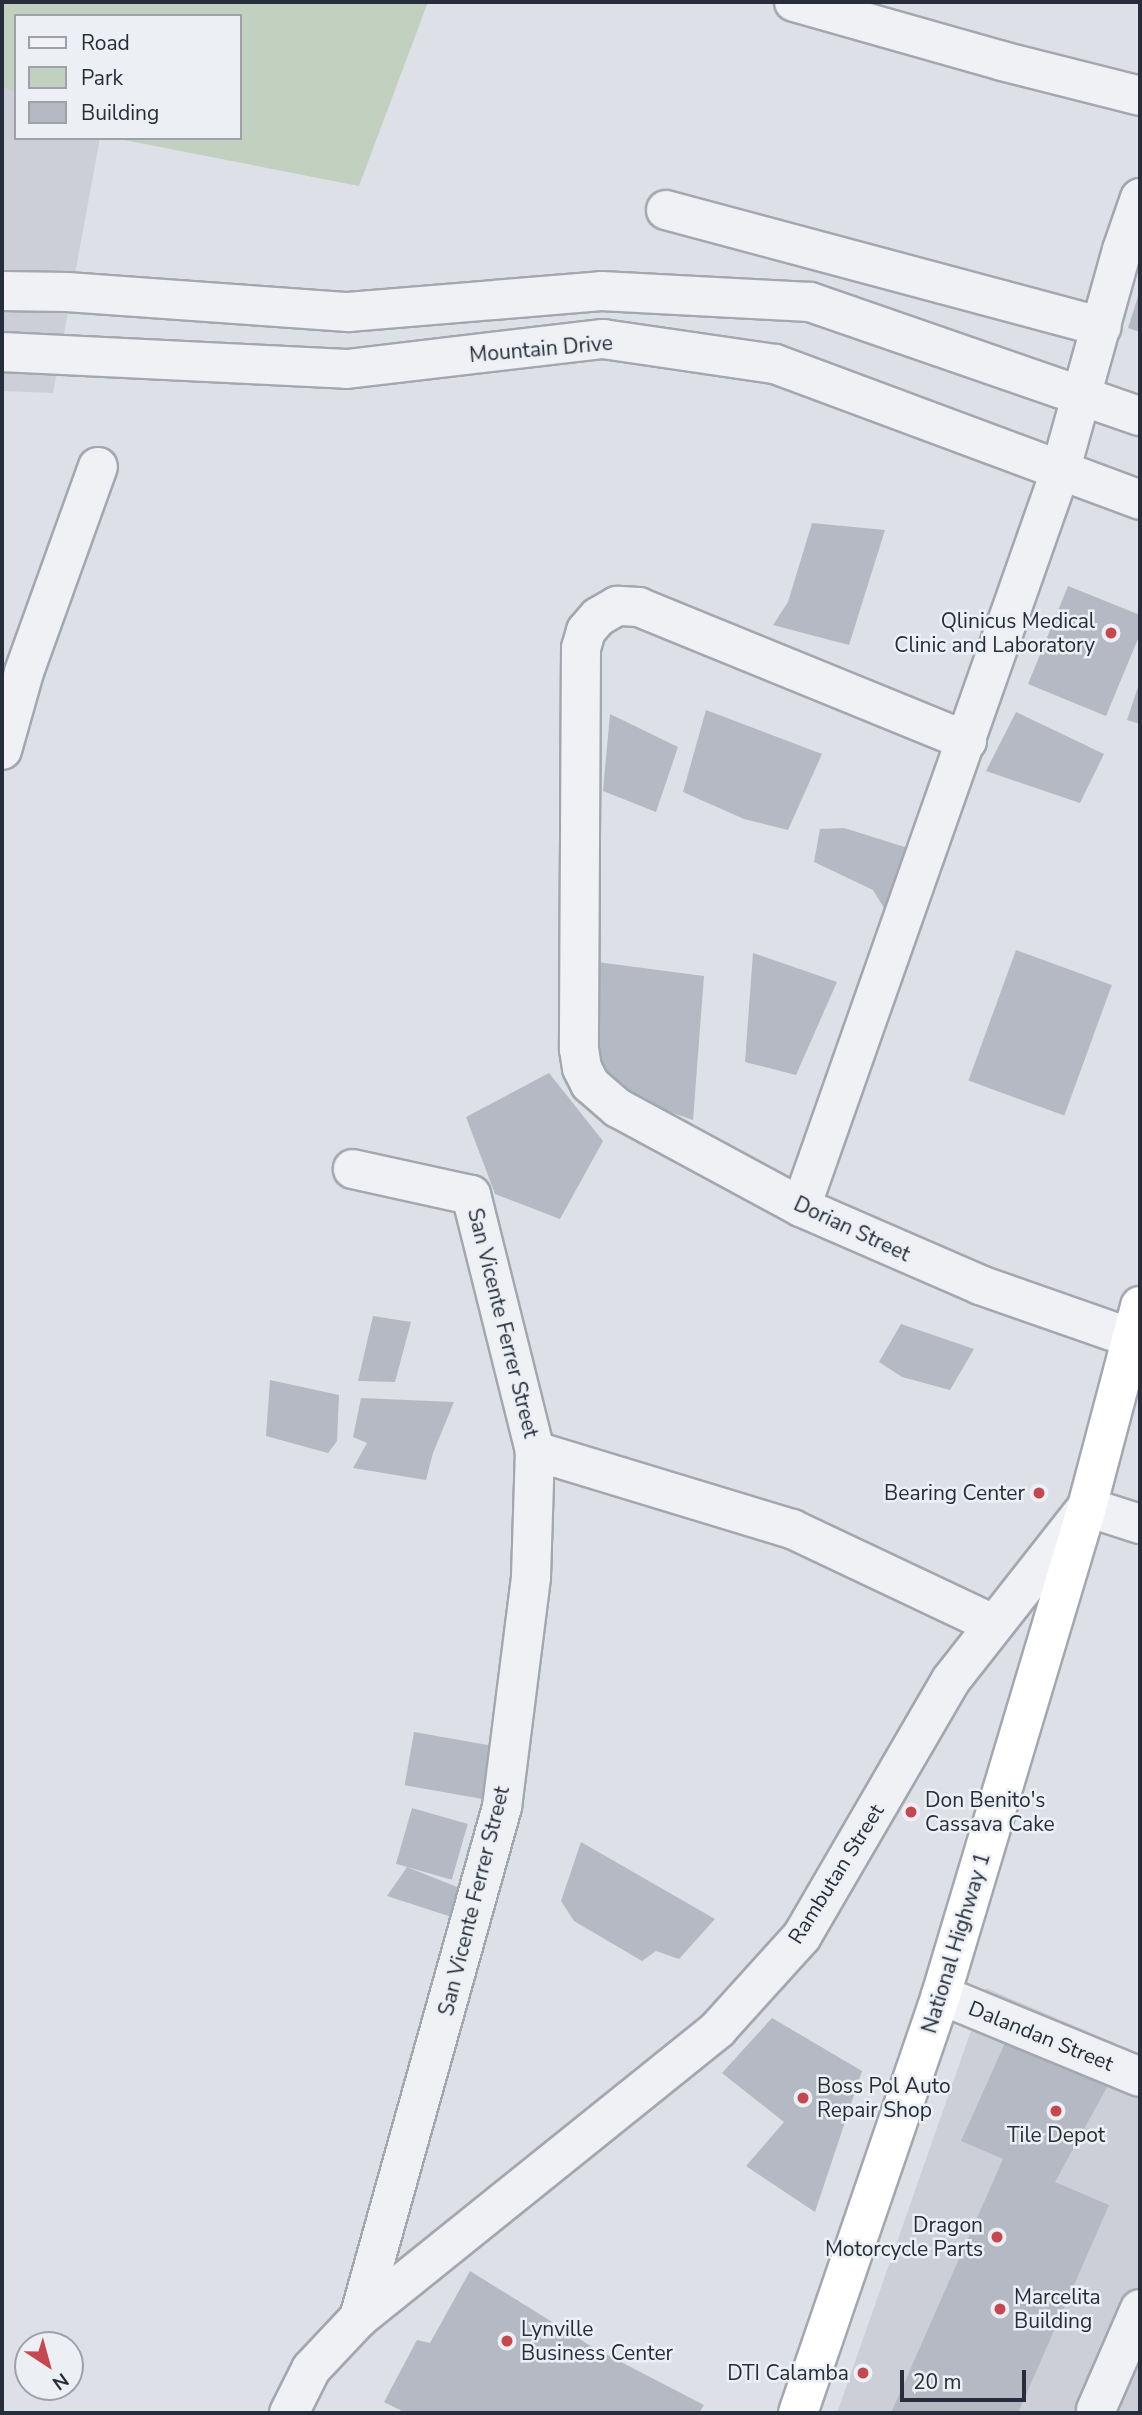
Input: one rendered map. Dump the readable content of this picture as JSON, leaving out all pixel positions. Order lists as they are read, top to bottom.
{
  "streets": {
    "highway": ["National Highway 1"],
    "street": [
      "Mountain Drive",
      "Dorian Street",
      "San Vicente Ferrer Street",
      "Rambutan Street",
      "Dalandan Street"
    ]
  },
  "crossings": [
    ["Dorian Street", "National Highway 1"],
    ["San Vicente Ferrer Street", "Rambutan Street"],
    ["Rambutan Street", "National Highway 1"],
    ["National Highway 1", "Dalandan Street"]
  ],
  "places": [
    "Qlinicus Medical Clinic and Laboratory",
    "Bearing Center",
    "Don Benito's Cassava Cake",
    "Boss Pol Auto Repair Shop",
    "Tile Depot",
    "Dragon Motorcycle Parts",
    "Marcelita Building",
    "Lynville Business Center",
    "DTI Calamba"
  ],
  "legend": ["Road", "Park", "Building"],
  "scale_bar": "20 m",
  "north": "bottom right"
}
